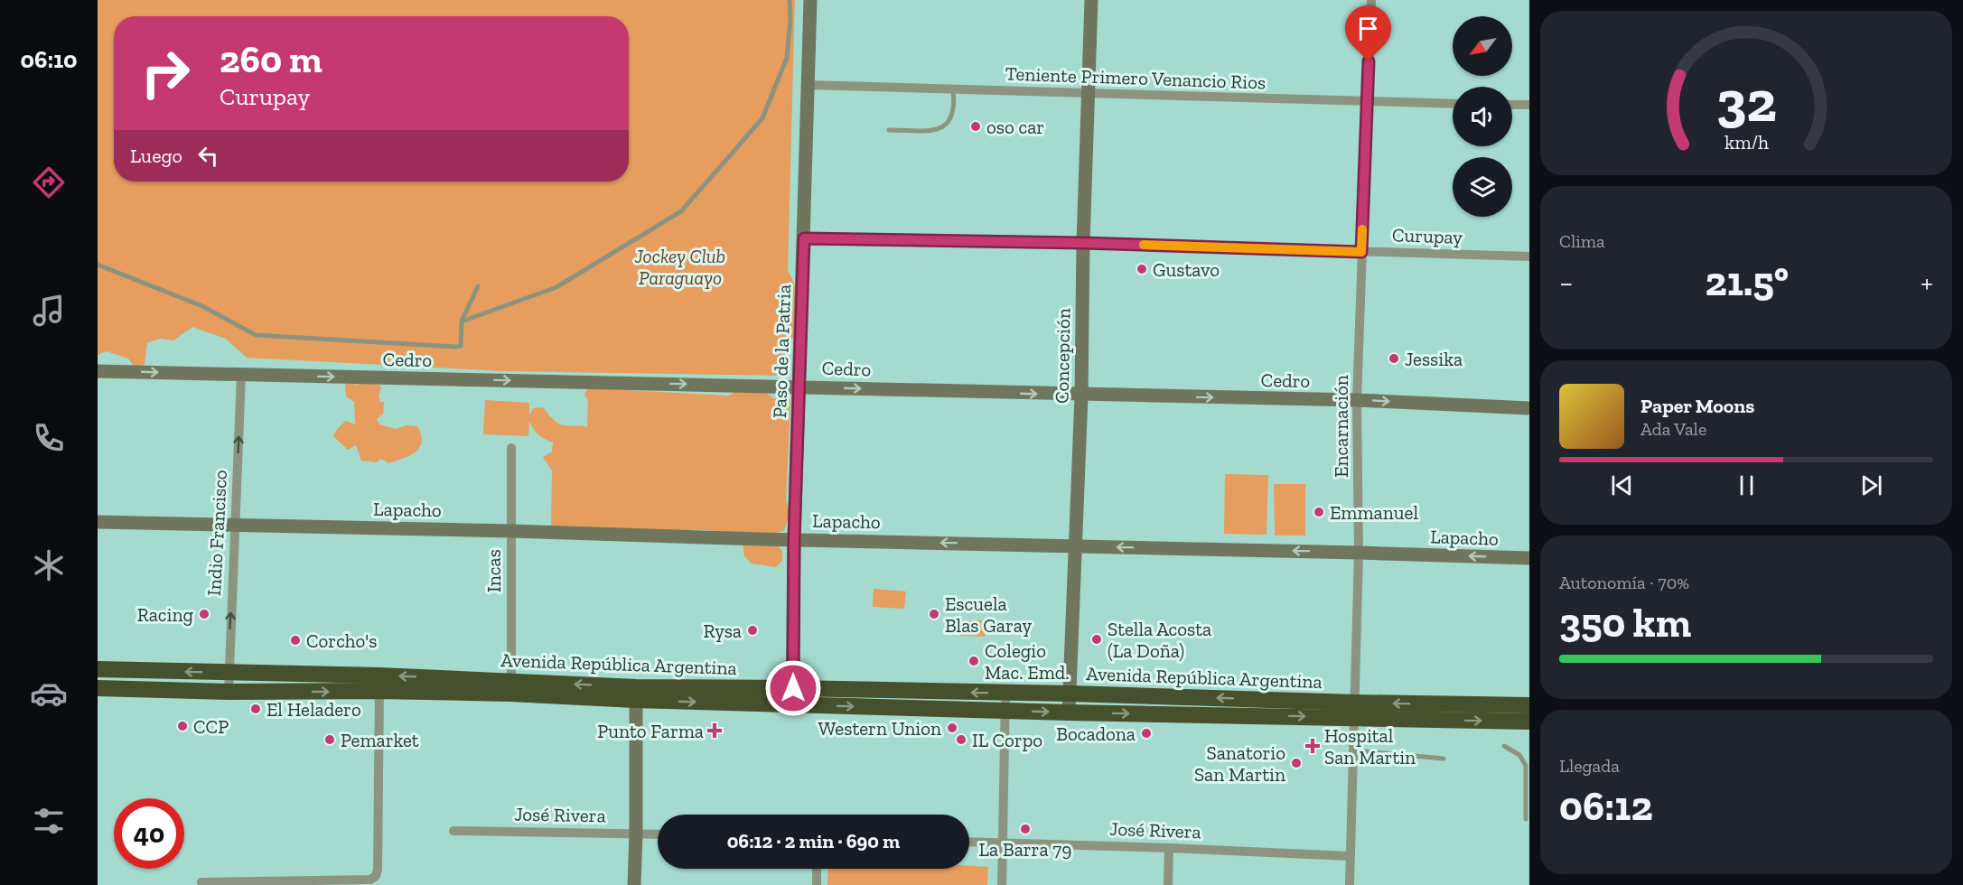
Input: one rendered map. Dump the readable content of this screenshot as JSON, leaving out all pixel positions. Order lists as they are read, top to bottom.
{
  "streets": {
    "highway": ["Avenida República Argentina"],
    "street": [
      "Teniente Primero Venancio Rios",
      "Curupay",
      "Paso de la Patria",
      "Concepción",
      "Cedro",
      "Encarnación",
      "Lapacho",
      "Indio Francisco",
      "Incas",
      "José Rivera"
    ]
  },
  "crossings": [
    ["Teniente Primero Venancio Rios", "Paso de la Patria"],
    ["Teniente Primero Venancio Rios", "Concepción"],
    ["Teniente Primero Venancio Rios", "Encarnación"],
    ["Curupay", "Paso de la Patria"],
    ["Curupay", "Concepción"],
    ["Curupay", "Encarnación"],
    ["Paso de la Patria", "Cedro"],
    ["Paso de la Patria", "Lapacho"],
    ["Paso de la Patria", "Avenida República Argentina"],
    ["Concepción", "Cedro"],
    ["Concepción", "Lapacho"],
    ["Concepción", "Avenida República Argentina"],
    ["Cedro", "Encarnación"],
    ["Cedro", "Indio Francisco"],
    ["Encarnación", "Lapacho"],
    ["Encarnación", "Avenida República Argentina"],
    ["Encarnación", "José Rivera"],
    ["Lapacho", "Indio Francisco"],
    ["Lapacho", "Incas"],
    ["Indio Francisco", "Avenida República Argentina"],
    ["Incas", "Avenida República Argentina"]
  ],
  "one_way": ["Cedro", "Lapacho", "Indio Francisco"],
  "parks": ["Jockey Club Paraguayo"],
  "places": {
    "other": [
      "oso car",
      "Gustavo",
      "Jessika",
      "Emmanuel",
      "Racing",
      "Escuela Blas Garay",
      "Rysa",
      "Stella Acosta (La Doña)",
      "Corcho's",
      "Colegio Mac. Emd.",
      "El Heladero",
      "CCP",
      "Western Union",
      "Bocadona",
      "Pemarket",
      "IL Corpo",
      "Sanatorio San Martin",
      "La Barra 79"
    ],
    "health": ["Punto Farma", "Hospital San Martin"]
  },
  "north": "bottom left",
  "page": {
    "tabs": "06:10",
    "turn": ["260 m", "Curupay"],
    "then": "Luego",
    "tile": [
      "Clima",
      ["Autonomía · 70%", "350 km"],
      ["Llegada", "06:12"]
    ],
    "heat": ["−", "21.5°", "+"],
    "song": ["Paper Moons", "Ada Vale"],
    "limit": "40",
    "trip": "06:12 · 2 min · 690 m",
    "gauge": ["32", "km/h"]
  }
}
